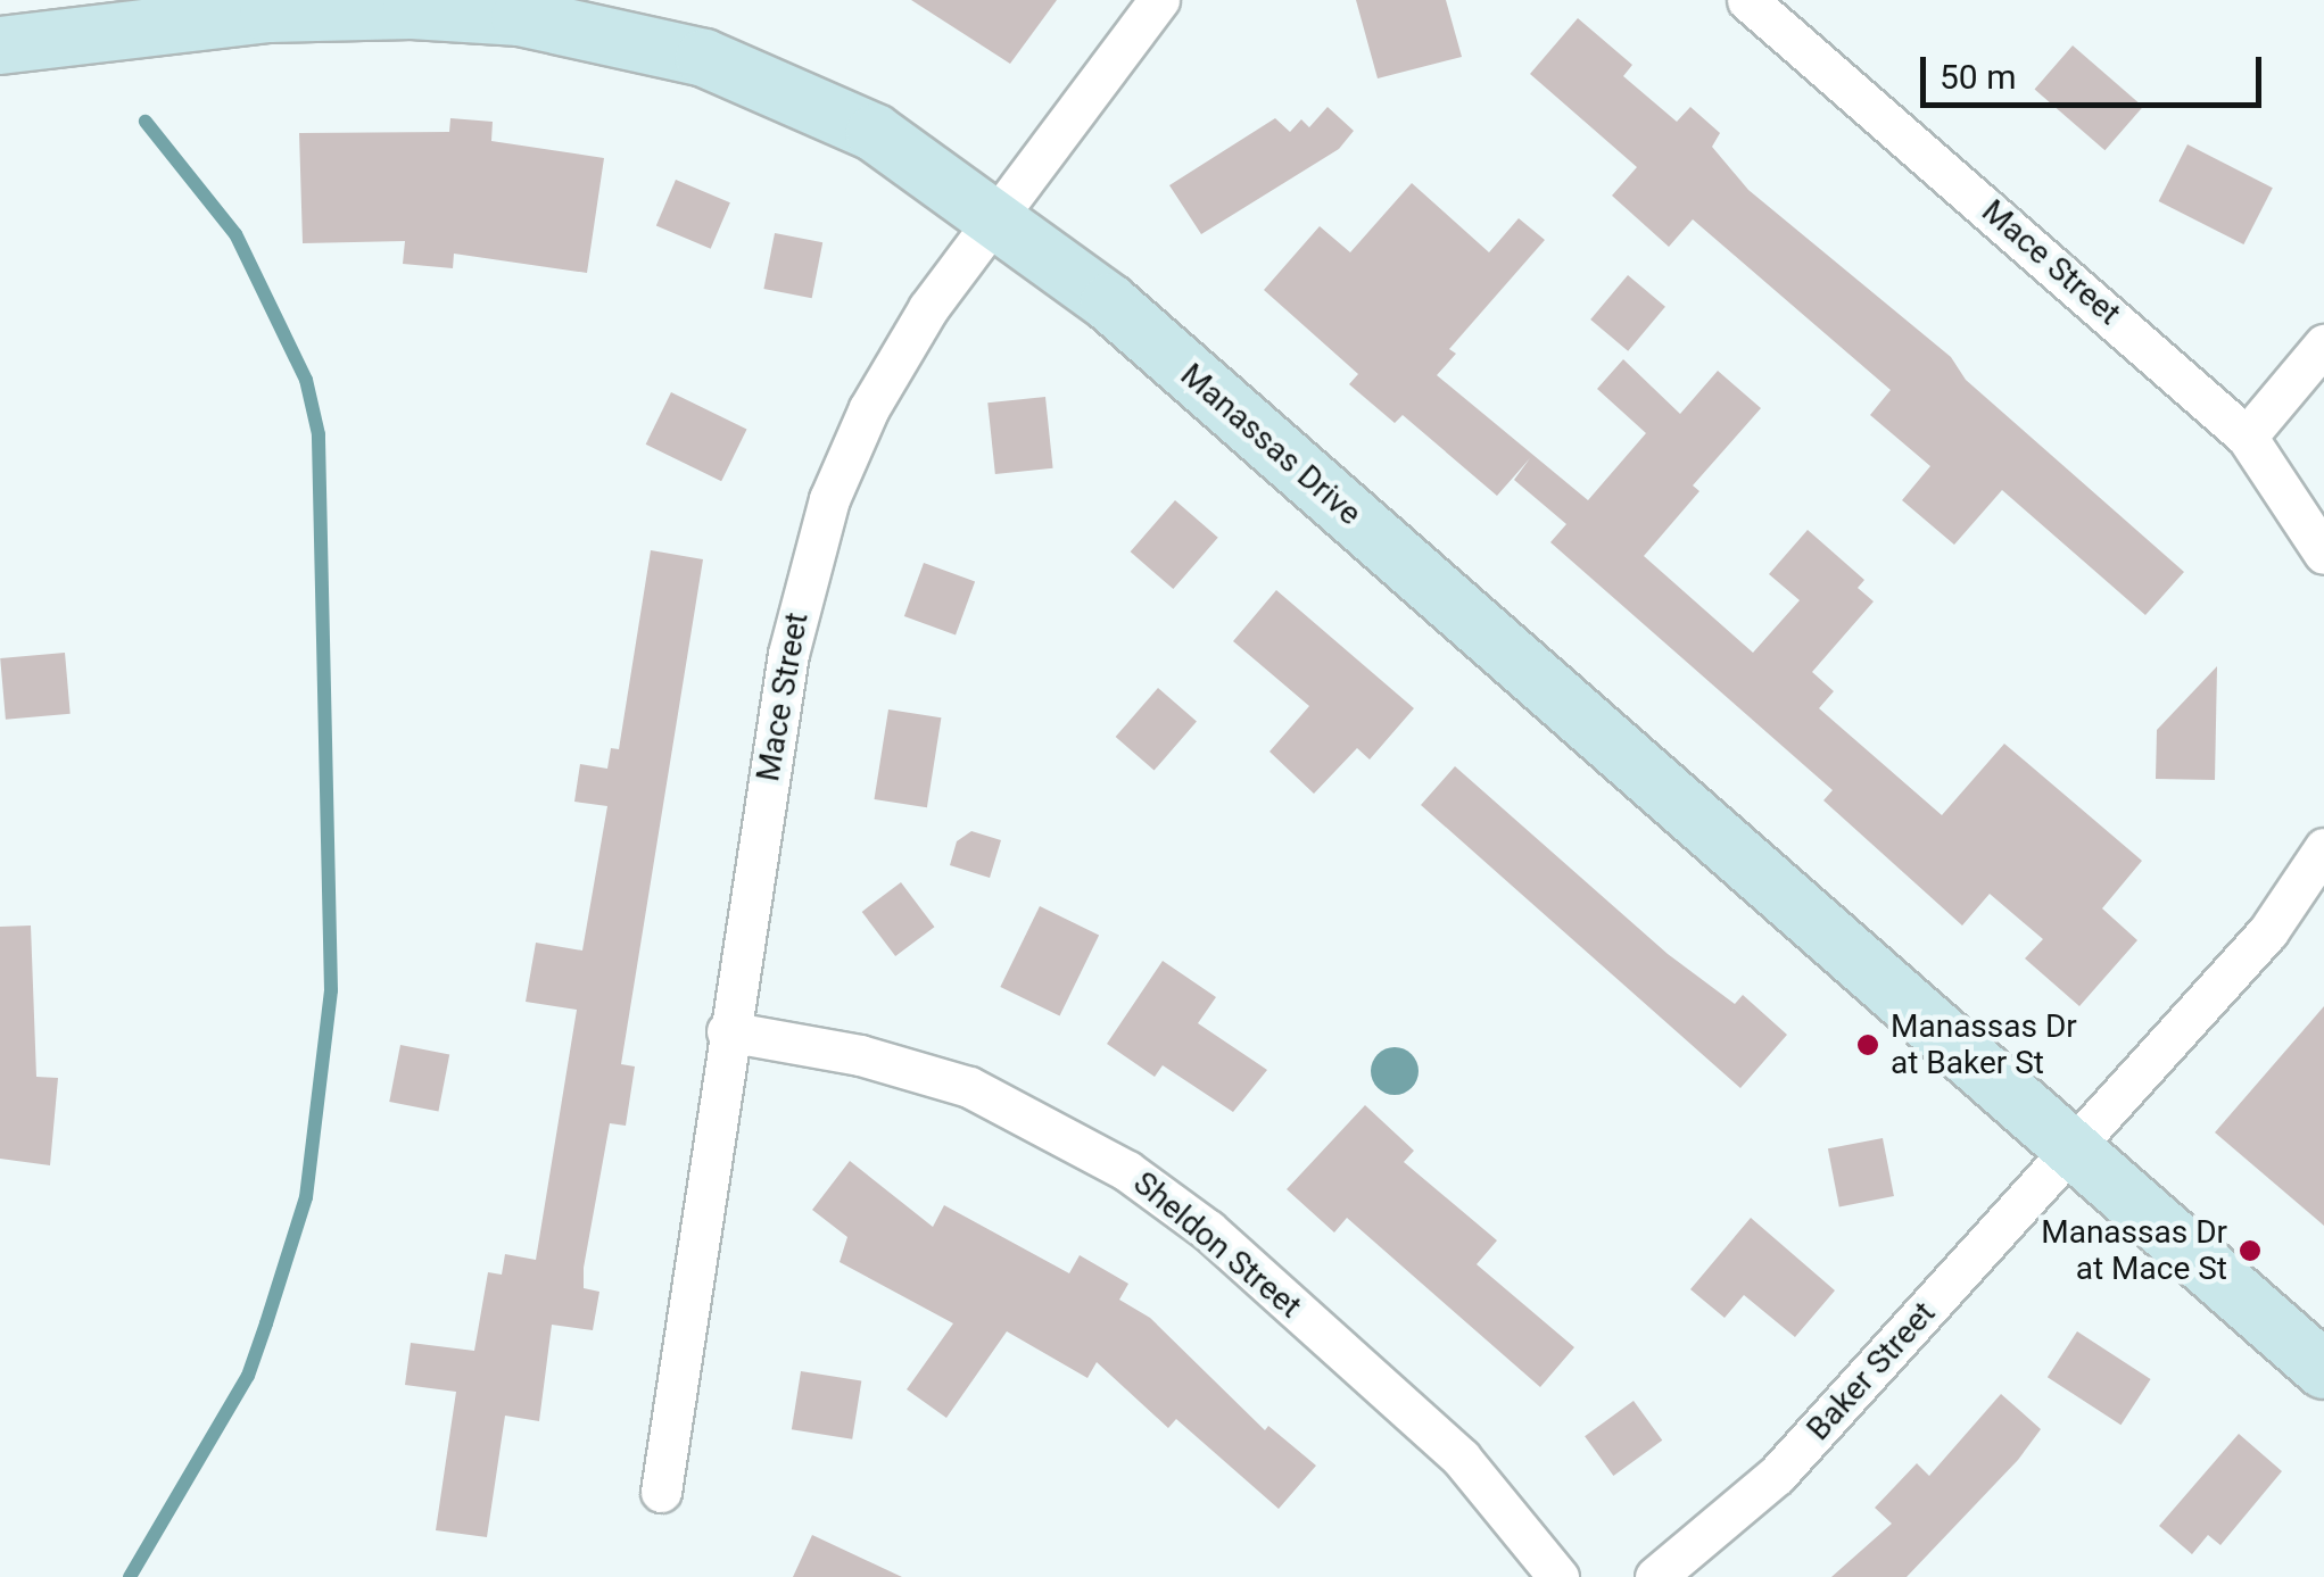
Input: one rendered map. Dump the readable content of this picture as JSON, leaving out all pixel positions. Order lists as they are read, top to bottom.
{
  "streets": {
    "main road": ["Manassas Drive"],
    "street": ["Mace Street", "Sheldon Street", "Baker Street"]
  },
  "crossings": [
    ["Mace Street", "Manassas Drive"],
    ["Mace Street", "Sheldon Street"],
    ["Manassas Drive", "Baker Street"]
  ],
  "places": ["Manassas Dr at Baker St", "Manassas Dr at Mace St"],
  "scale_bar": "50 m"
}
